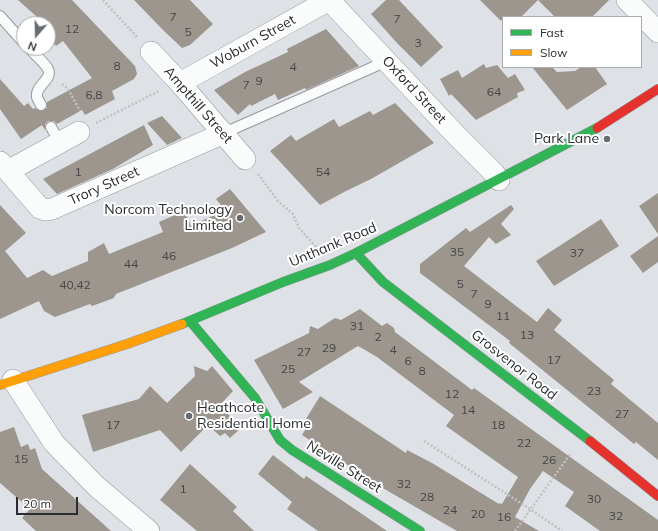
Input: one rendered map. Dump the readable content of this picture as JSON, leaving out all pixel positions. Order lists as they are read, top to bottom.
{
  "streets": {
    "street": [
      "Woburn Street",
      "Oxford Street",
      "Ampthill Street",
      "Trory Street",
      "Unthank Road",
      "Grosvenor Road",
      "Neville Street"
    ]
  },
  "crossings": [
    ["Woburn Street", "Ampthill Street"],
    ["Oxford Street", "Unthank Road"],
    ["Ampthill Street", "Trory Street"],
    ["Unthank Road", "Grosvenor Road"],
    ["Unthank Road", "Neville Street"]
  ],
  "places": ["Park Lane", "Norcom Technology Limited", "Heathcote Residential Home"],
  "house_numbers": [
    "7",
    "7",
    "12",
    "5",
    "3",
    "8",
    "4",
    "9",
    "7",
    "64",
    "6,8",
    "1",
    "54",
    "35",
    "37",
    "46",
    "44",
    "5",
    "40,42",
    "7",
    "9",
    "11",
    "31",
    "13",
    "2",
    "29",
    "4",
    "27",
    "17",
    "6",
    "25",
    "8",
    "23",
    "12",
    "14",
    "27",
    "17",
    "18",
    "22",
    "15",
    "26",
    "32",
    "1",
    "28",
    "30",
    "24",
    "20",
    "32",
    "16"
  ],
  "legend": ["Fast", "Slow"],
  "scale_bar": "20 m",
  "north": "bottom"
}
